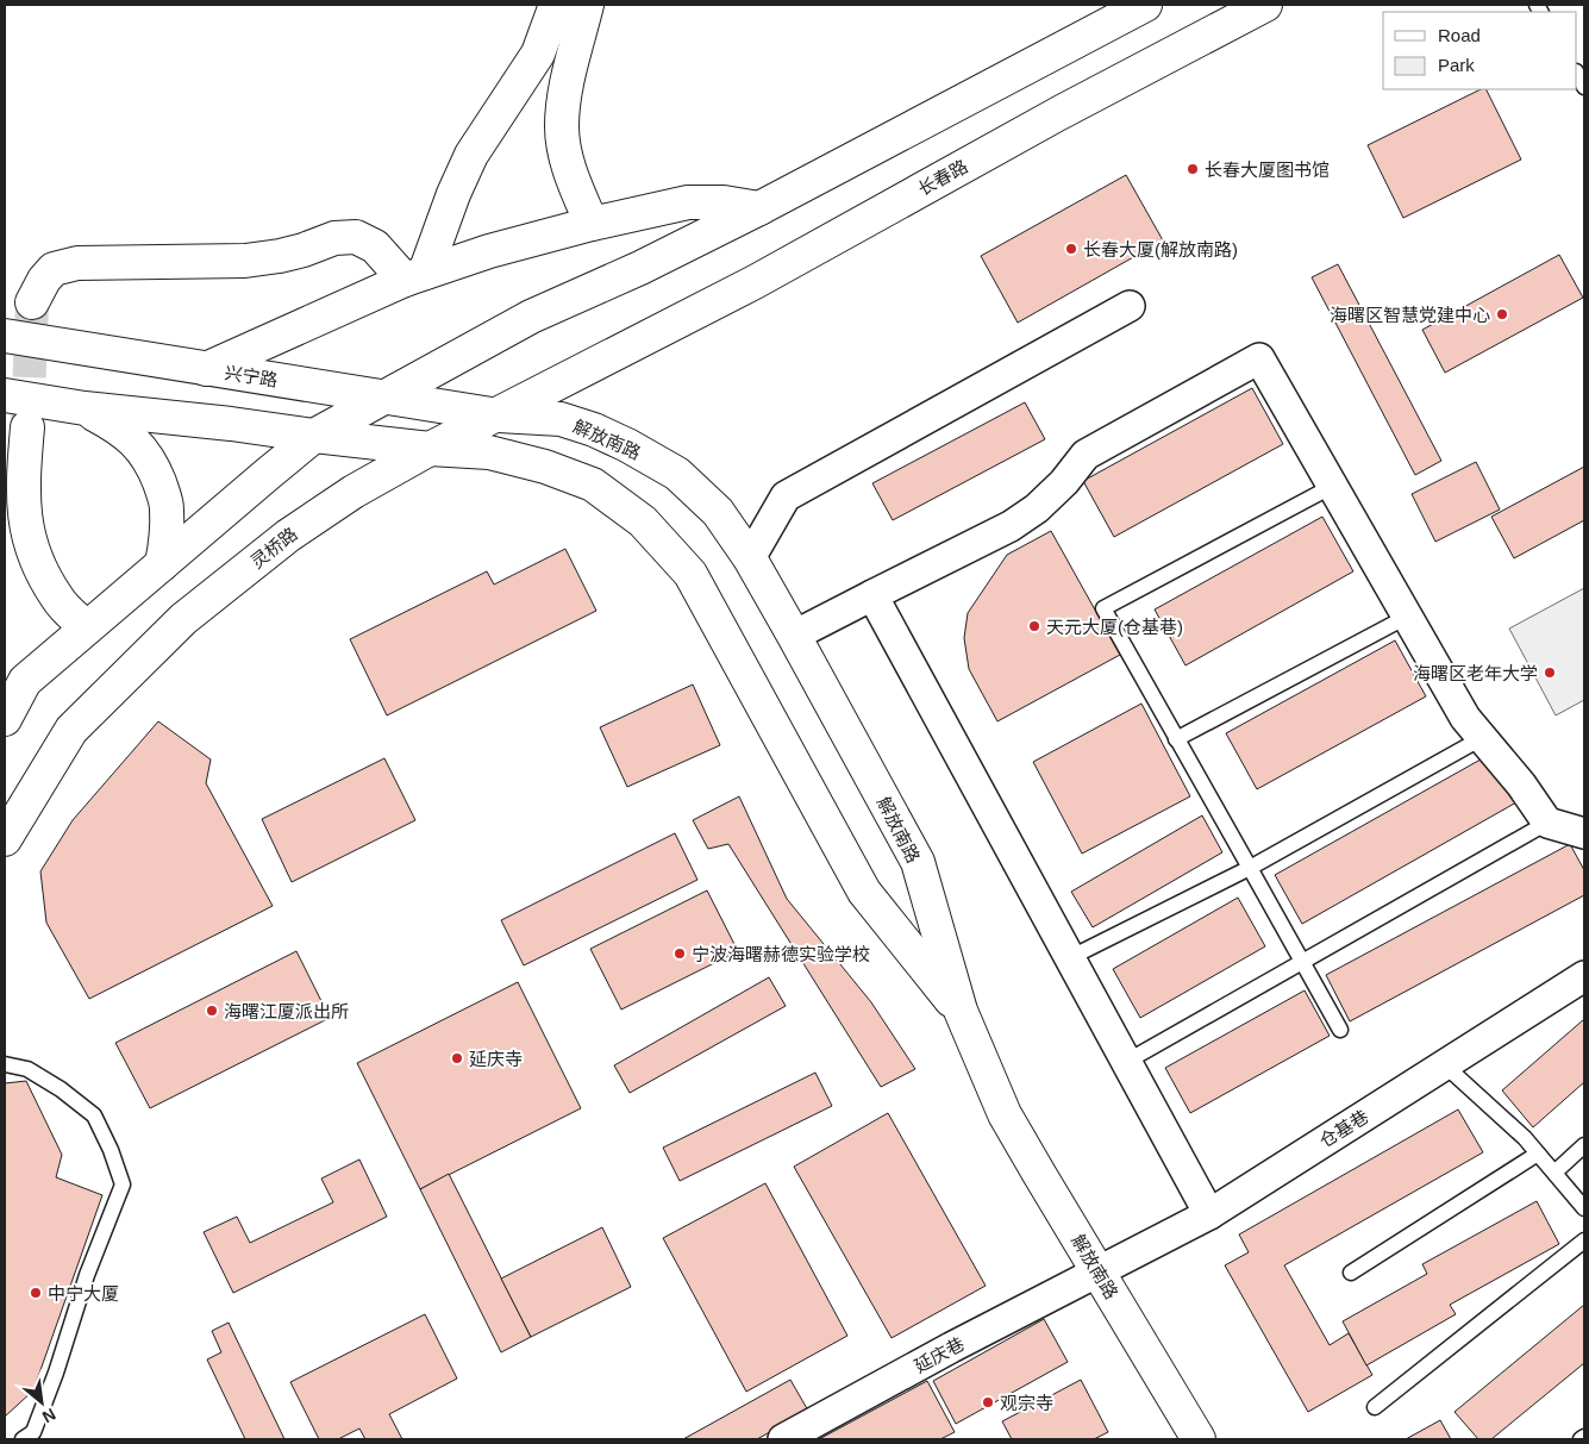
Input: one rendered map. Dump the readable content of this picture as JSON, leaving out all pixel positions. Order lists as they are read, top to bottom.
{
  "streets": {
    "main road": [
      "长春路",
      "兴宁路",
      "解放南路",
      "灵桥路"
    ],
    "street": ["仓基巷", "延庆巷"]
  },
  "crossings": [
    ["长春路", "灵桥路"],
    ["兴宁路", "解放南路"],
    ["兴宁路", "灵桥路"],
    ["解放南路", "灵桥路"],
    ["解放南路", "仓基巷"],
    ["解放南路", "延庆巷"],
    ["仓基巷", "延庆巷"]
  ],
  "places": [
    "长春大厦图书馆",
    "长春大厦(解放南路)",
    "海曙区智慧党建中心",
    "天元大厦(仓基巷)",
    "海曙区老年大学",
    "宁波海曙赫德实验学校",
    "海曙江厦派出所",
    "延庆寺",
    "中宁大厦",
    "观宗寺"
  ],
  "legend": ["Road", "Park"],
  "north": "bottom right"
}
